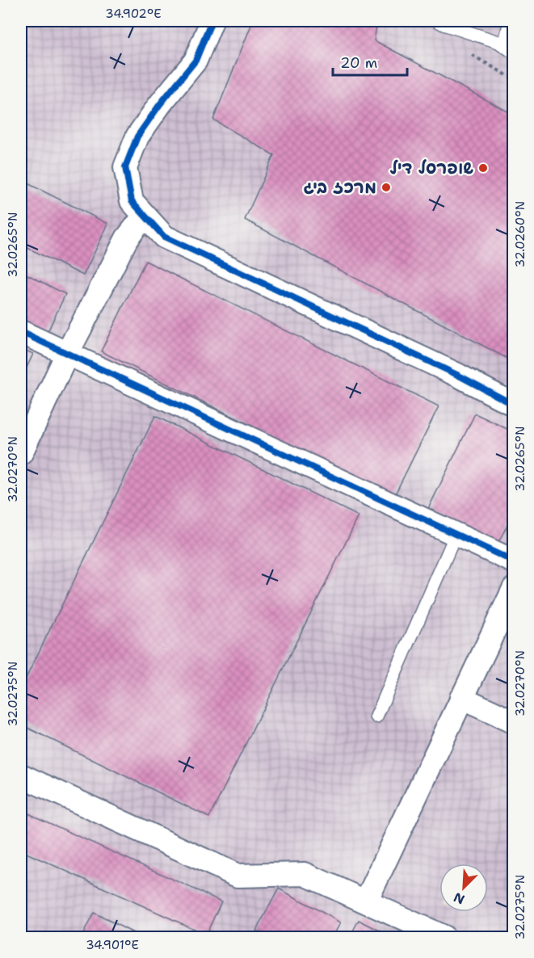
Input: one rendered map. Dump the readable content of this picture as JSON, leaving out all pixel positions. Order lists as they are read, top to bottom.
{
  "places": ["שופרסל דיל", "מרכז ביג"],
  "scale_bar": "20 m",
  "north": "bottom left",
  "coordinates": [
    "34.902°E",
    "32.0260°N",
    "32.0265°N",
    "32.0270°N",
    "32.0275°N",
    "34.901°E"
  ]
}
